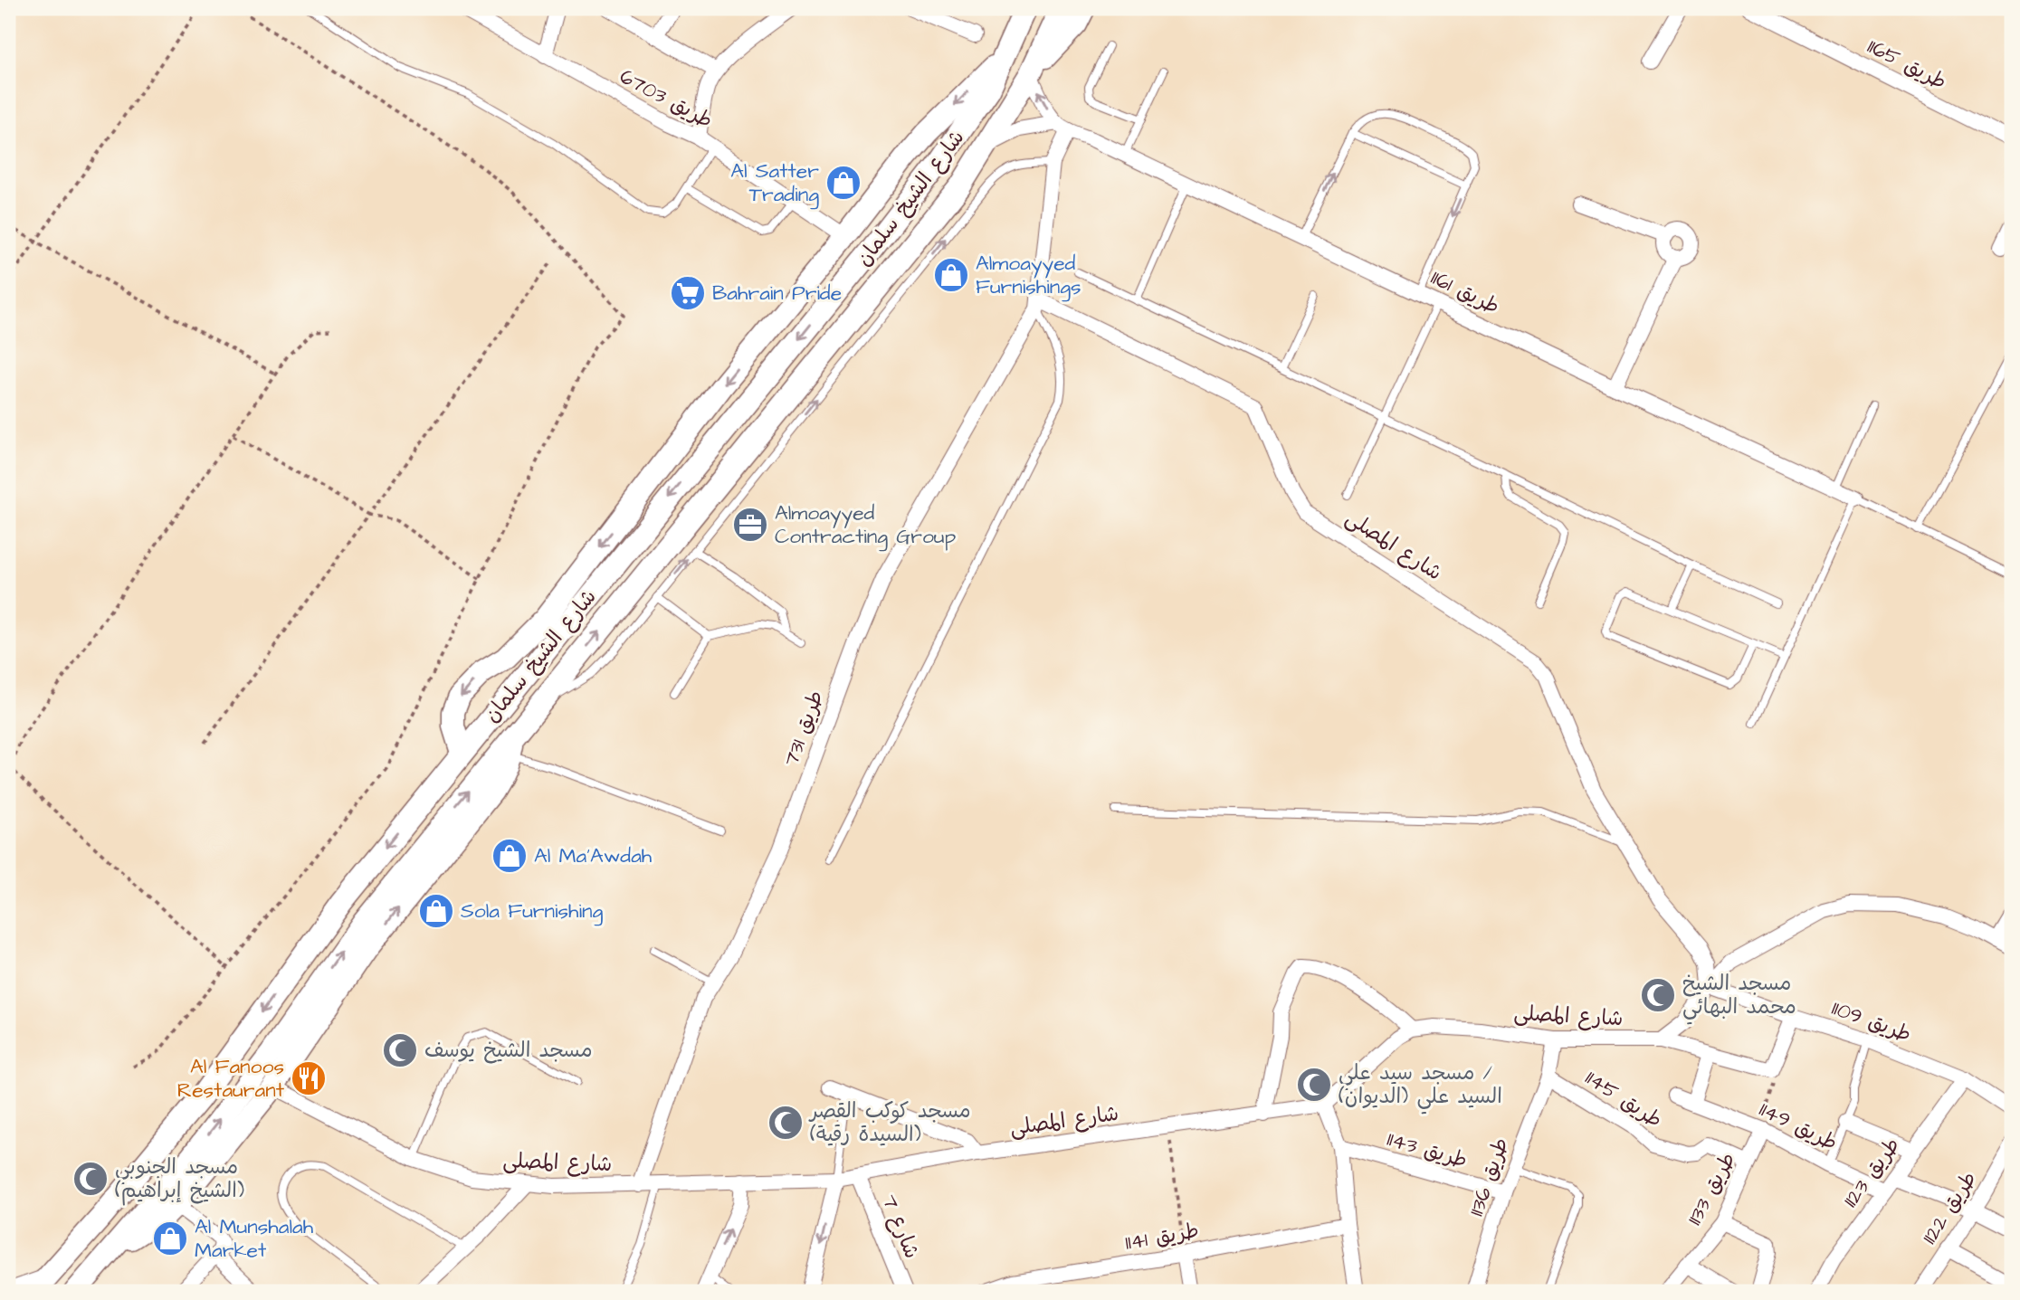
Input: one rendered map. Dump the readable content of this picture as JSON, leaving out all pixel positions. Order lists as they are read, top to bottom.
{
  "streets": {
    "main road": ["شارع الشيخ سلمان"],
    "street": [
      "طريق 1165",
      "طريق 6703",
      "طريق 1161",
      "شارع المصلى",
      "طريق 731",
      "طريق 1109",
      "طريق 1145",
      "طريق 1149",
      "طريق 1143",
      "طريق 1123",
      "طريق 1136",
      "طريق 1133",
      "طريق 1122",
      "شارع 7",
      "طريق 1141"
    ]
  },
  "crossings": [
    ["شارع المصلى", "طريق 731"],
    ["شارع المصلى", "طريق 1109"],
    ["شارع المصلى", "طريق 1149"],
    ["شارع المصلى", "طريق 1136"],
    ["شارع المصلى", "شارع 7"],
    ["طريق 1109", "طريق 1149"],
    ["طريق 1109", "طريق 1123"],
    ["طريق 1145", "طريق 1136"],
    ["طريق 1145", "طريق 1133"],
    ["طريق 1149", "طريق 1123"],
    ["طريق 1149", "طريق 1133"],
    ["طريق 1143", "طريق 1136"]
  ],
  "places": {
    "shop": [
      "Al Satter Trading",
      "Almoayyed Furnishings",
      "Al Ma'Awdah",
      "Sola Furnishing",
      "Al Munshalah Market"
    ],
    "supermarket": ["Bahrain Pride"],
    "office": ["Almoayyed Contracting Group"],
    "mosque": [
      "مسجد الشيخ محمد البهائي",
      "مسجد الشيخ يوسف",
      "مسجد سيد علي / السيد علي (الديوان)",
      "مسجد كوكب القصر (السيدة رقية)",
      "مسجد الجنوبي (الشيخ إبراهيم)"
    ],
    "restaurant": ["Al Fanoos Restaurant"]
  }
}
